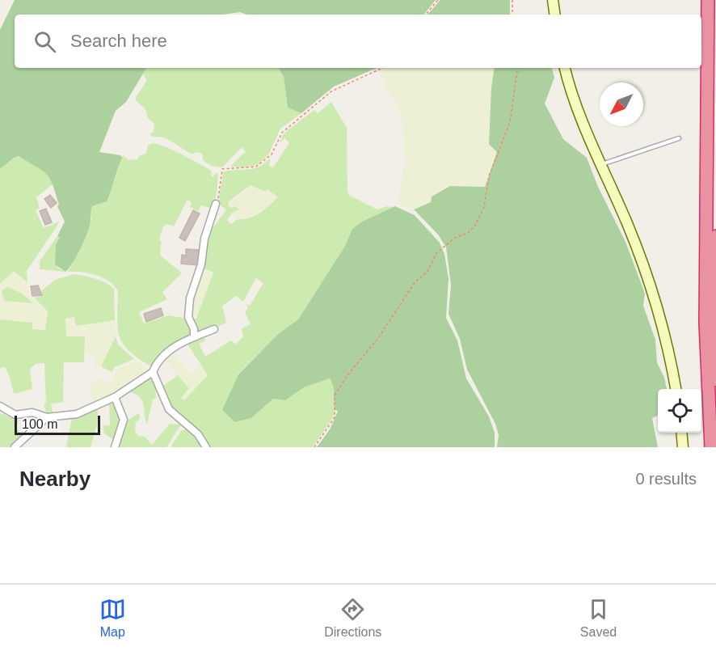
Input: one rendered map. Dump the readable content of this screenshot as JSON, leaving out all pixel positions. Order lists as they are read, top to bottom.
{
  "scale_bar": "100 m",
  "north": "bottom left",
  "page": {
    "search": "Search here",
    "scale": "100 m",
    "heading": ["Nearby", "0 results"],
    "nav": ["Map", "Directions", "Saved"]
  }
}
